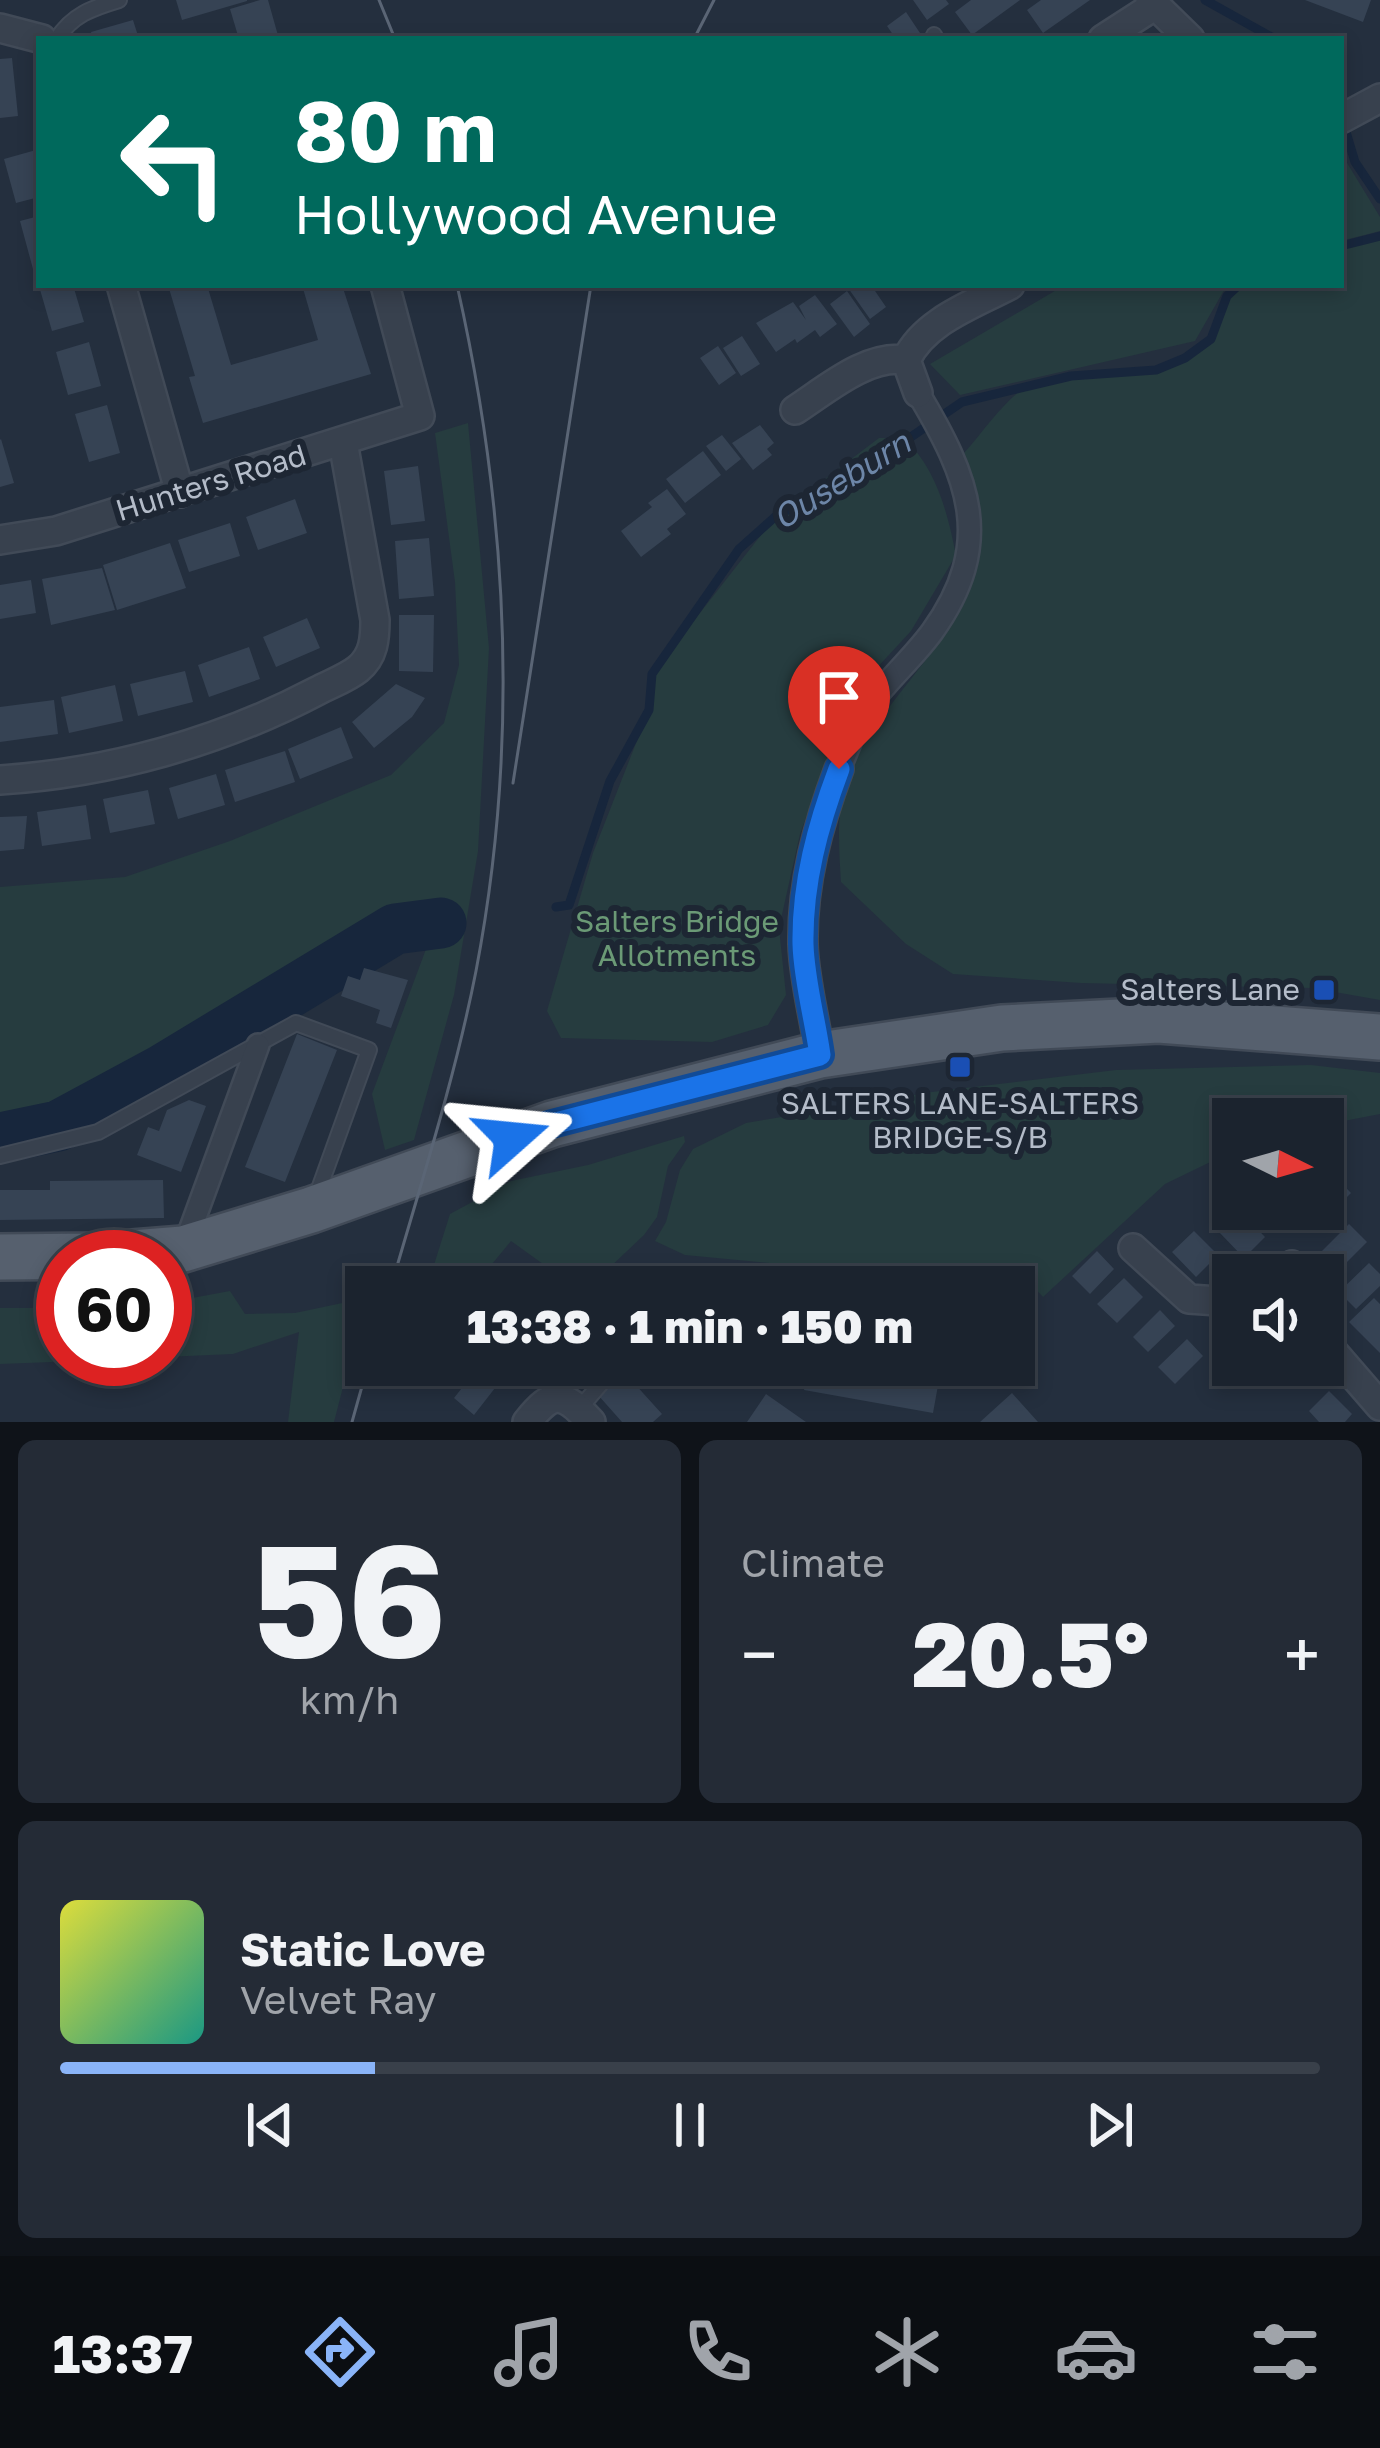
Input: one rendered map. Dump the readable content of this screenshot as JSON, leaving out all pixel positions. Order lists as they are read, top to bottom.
{
  "streets": {
    "street": ["Hunters Road"]
  },
  "water": ["Ouseburn"],
  "parks": ["Salters Bridge Allotments"],
  "places": {
    "transit": ["Salters Lane", "SALTERS LANE-SALTERS BRIDGE-S/B"]
  },
  "north": "right",
  "page": {
    "turn": ["80 m", "Hollywood Avenue"],
    "limit": "60",
    "trip": "13:38 · 1 min · 150 m",
    "tile": [
      ["56", "km/h"],
      "Climate"
    ],
    "heat": ["−", "20.5°", "+"],
    "song": ["Static Love", "Velvet Ray"],
    "tabs": "13:37"
  }
}
